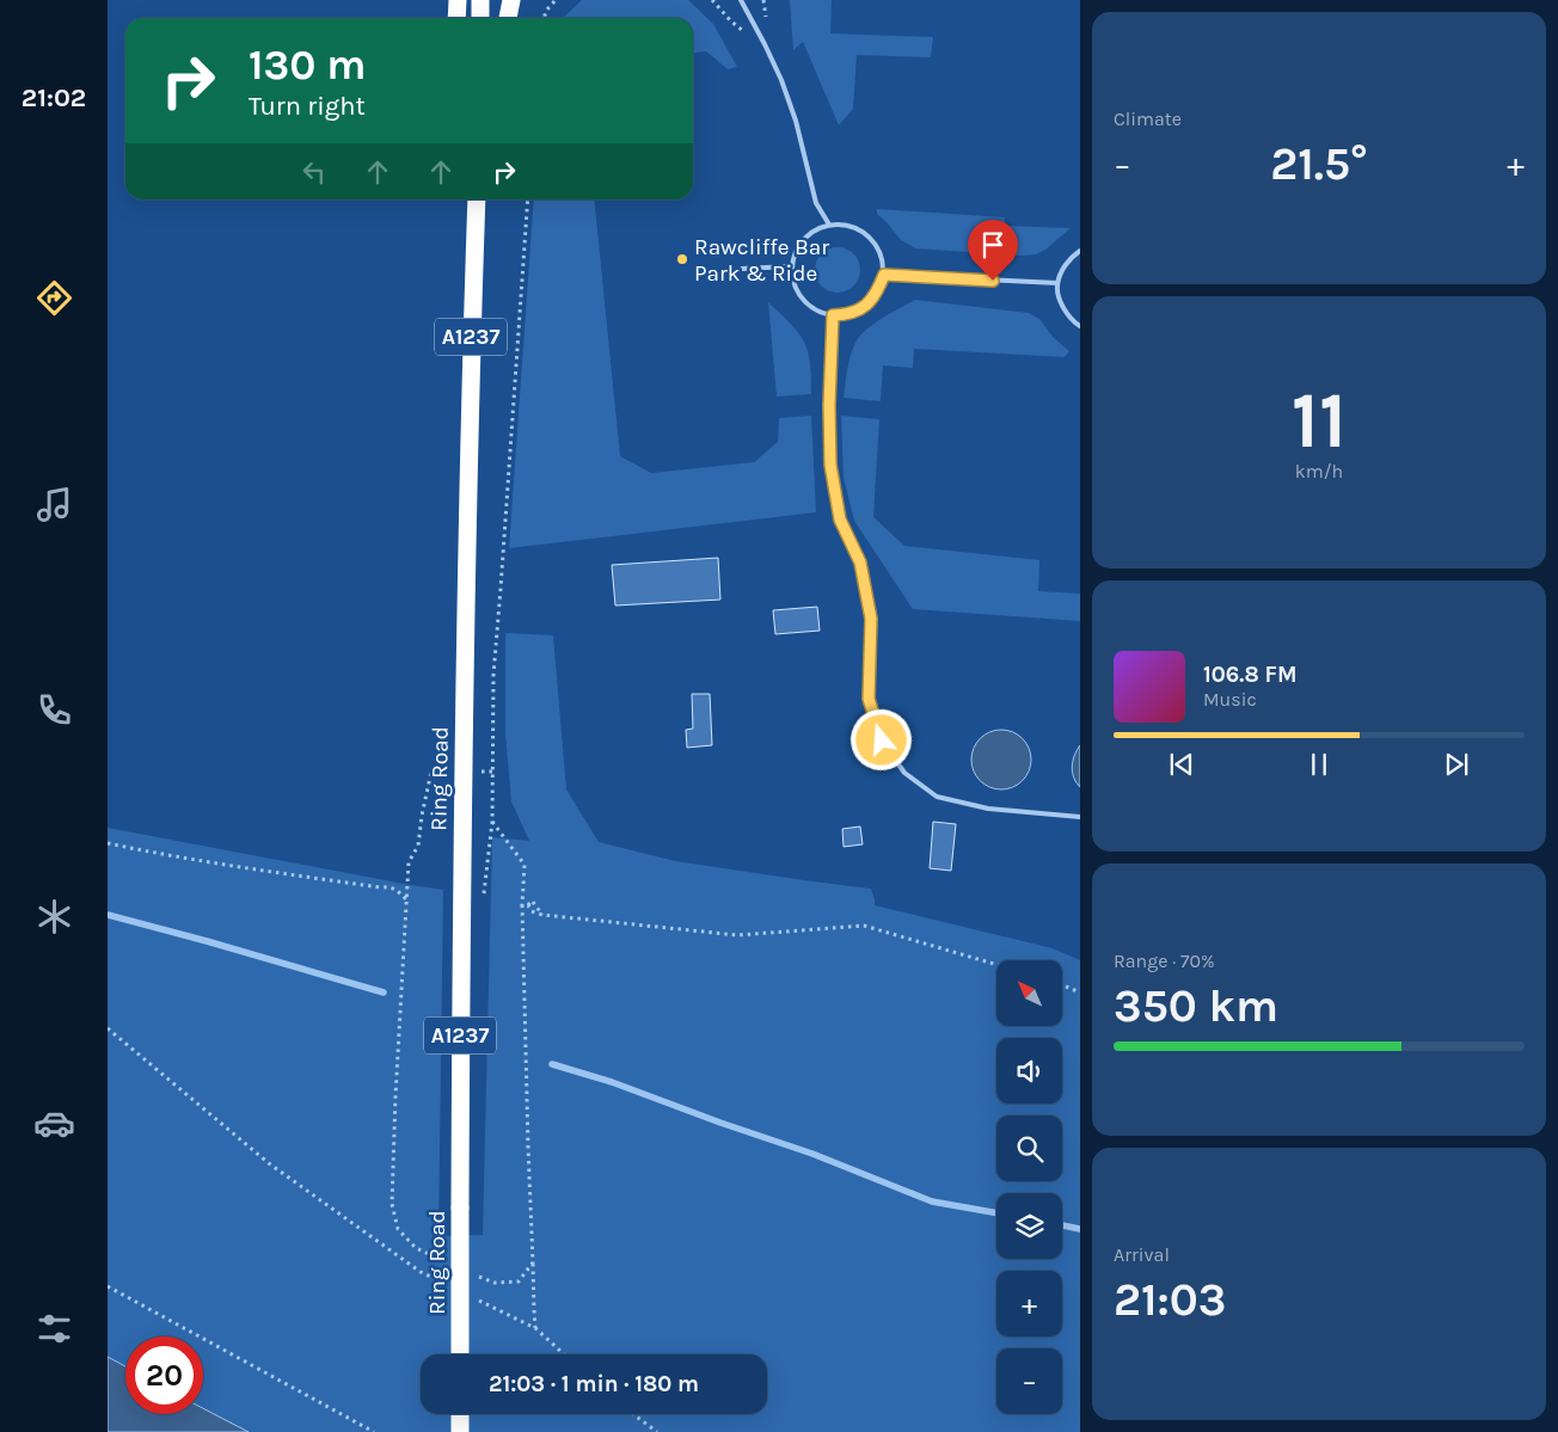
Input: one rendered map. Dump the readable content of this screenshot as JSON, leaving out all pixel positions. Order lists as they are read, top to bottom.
{
  "streets": {
    "highway": ["A1237", "Ring Road"]
  },
  "places": ["Rawcliffe Bar Park & Ride"],
  "north": "top left",
  "page": {
    "tabs": "21:02",
    "tile": [
      "Climate",
      ["11", "km/h"],
      ["Range · 70%", "350 km"],
      ["Arrival", "21:03"]
    ],
    "turn": ["130 m", "Turn right"],
    "heat": ["−", "21.5°", "+"],
    "song": ["106.8 FM", "Music"],
    "map_buttons": ["+", "−"],
    "limit": "20",
    "trip": "21:03 · 1 min · 180 m"
  }
}
